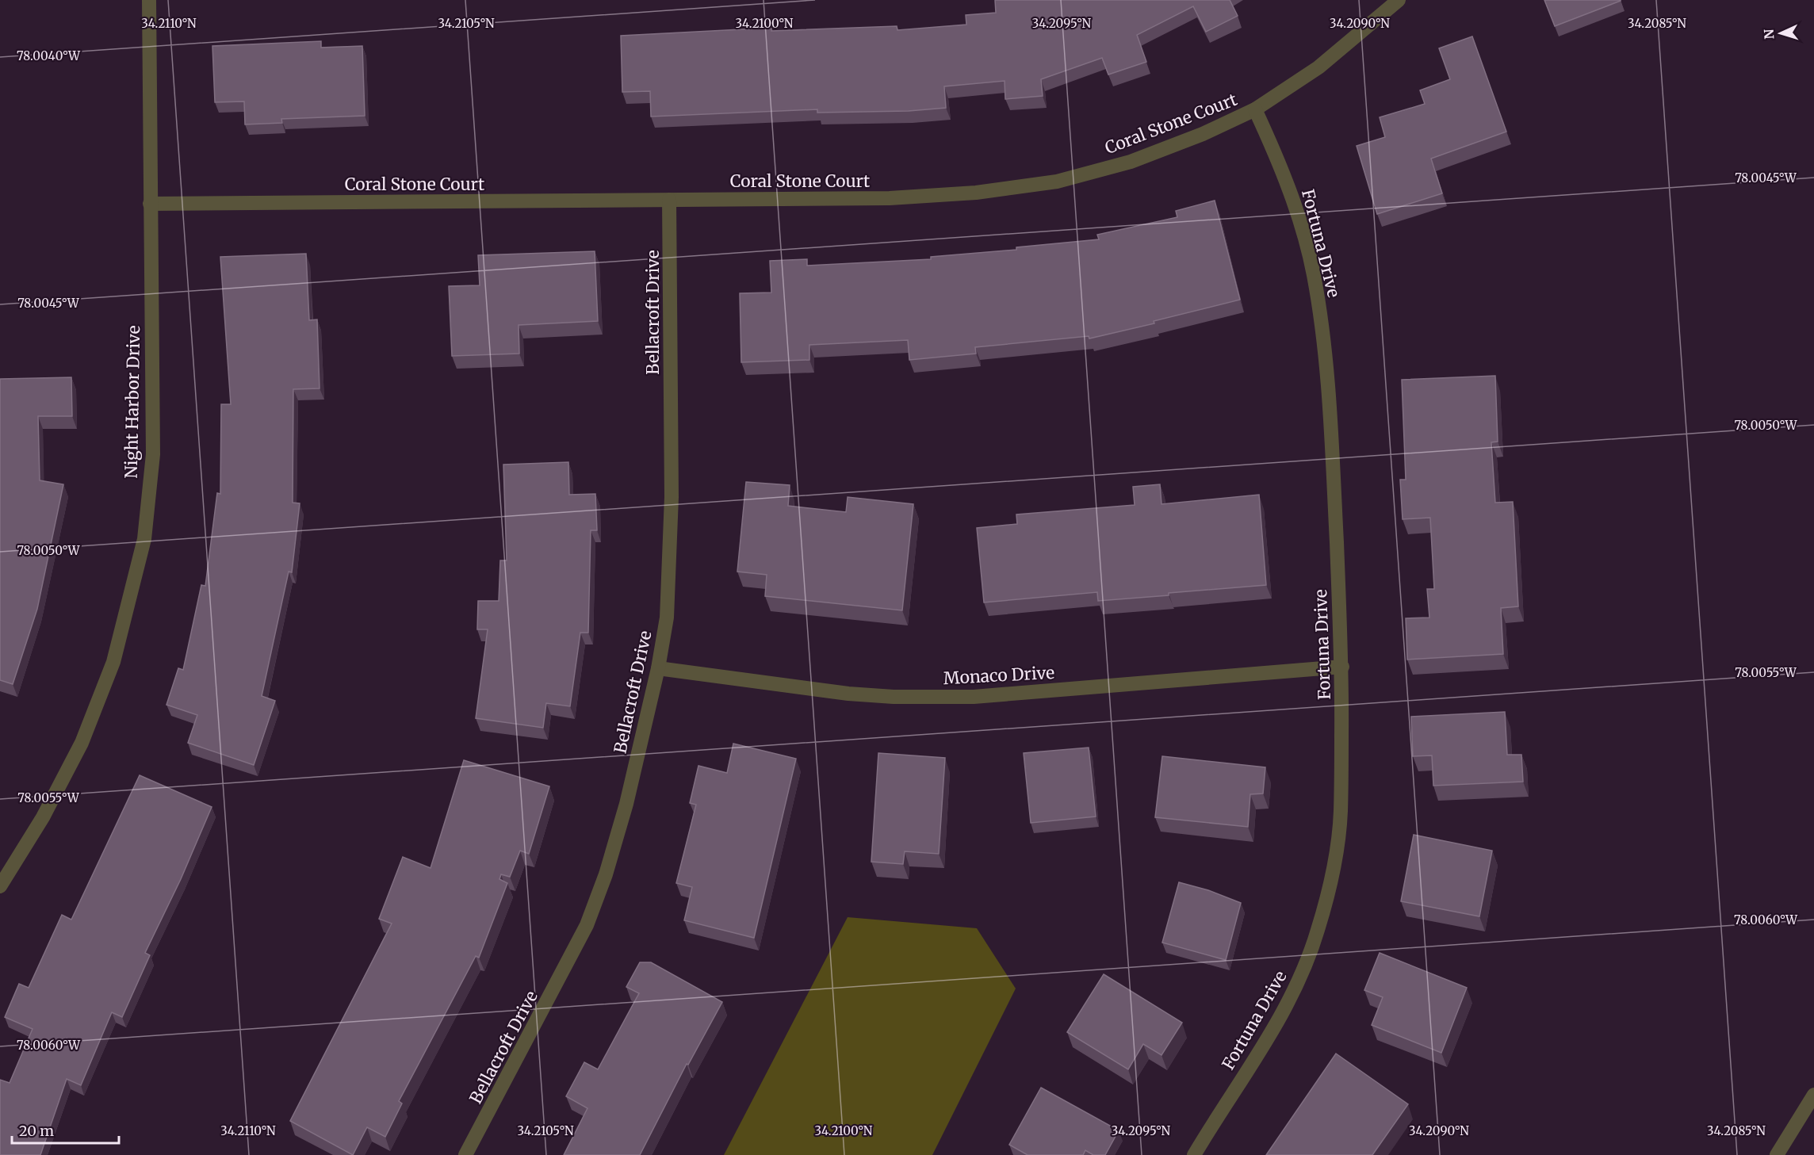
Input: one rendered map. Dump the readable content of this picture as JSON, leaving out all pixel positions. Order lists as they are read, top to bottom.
{
  "streets": {
    "street": [
      "Coral Stone Court",
      "Fortuna Drive",
      "Bellacroft Drive",
      "Night Harbor Drive",
      "Monaco Drive"
    ]
  },
  "crossings": [
    ["Coral Stone Court", "Fortuna Drive"],
    ["Coral Stone Court", "Bellacroft Drive"],
    ["Coral Stone Court", "Night Harbor Drive"],
    ["Fortuna Drive", "Monaco Drive"],
    ["Bellacroft Drive", "Monaco Drive"]
  ],
  "scale_bar": "20 m",
  "north": "left",
  "coordinates": [
    "34.2110°N",
    "34.2105°N",
    "34.2100°N",
    "34.2095°N",
    "34.2090°N",
    "34.2085°N",
    "78.0040°W",
    "78.0045°W",
    "78.0050°W",
    "78.0055°W",
    "78.0060°W"
  ]
}
